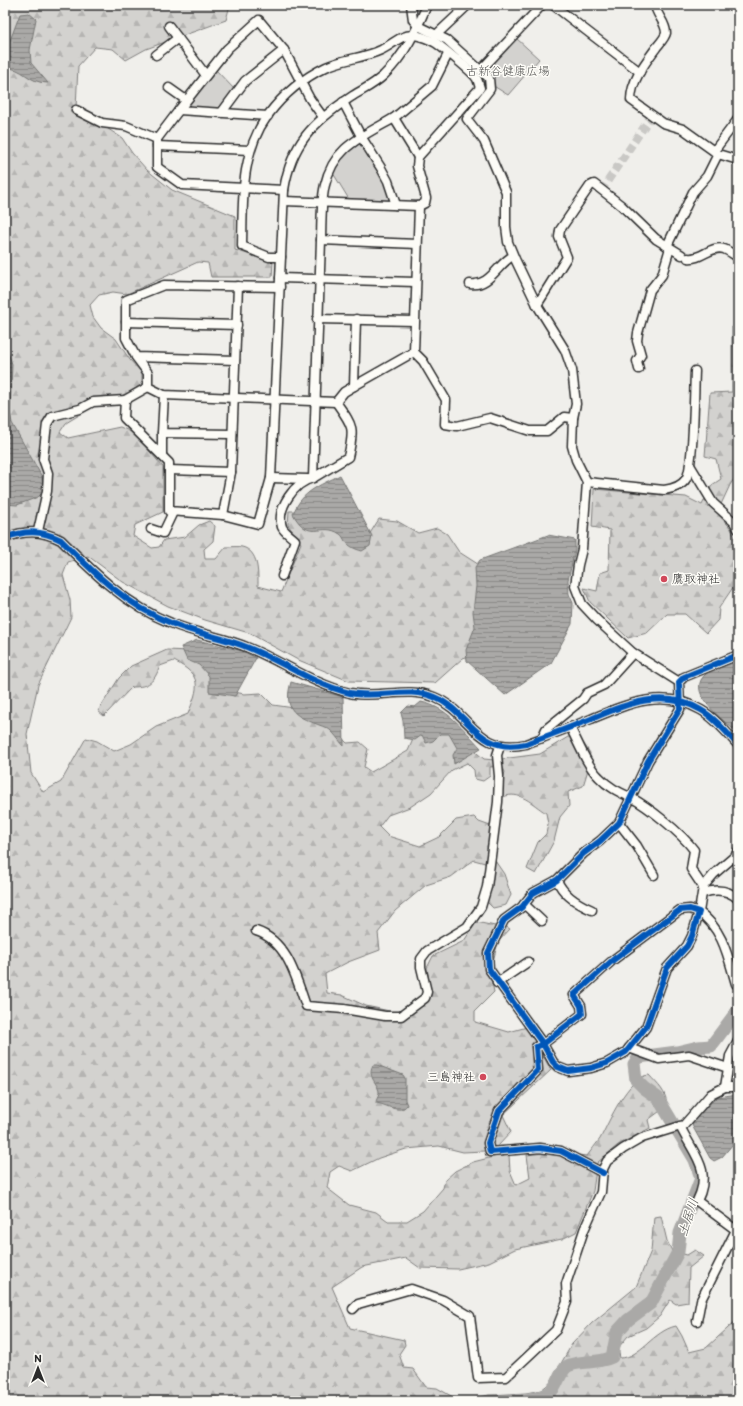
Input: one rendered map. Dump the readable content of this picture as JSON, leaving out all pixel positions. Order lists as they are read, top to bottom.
{
  "water": ["土居川"],
  "parks": ["古新谷健康広場"],
  "places": ["鷹取神社", "三島神社"],
  "north": "top"
}
